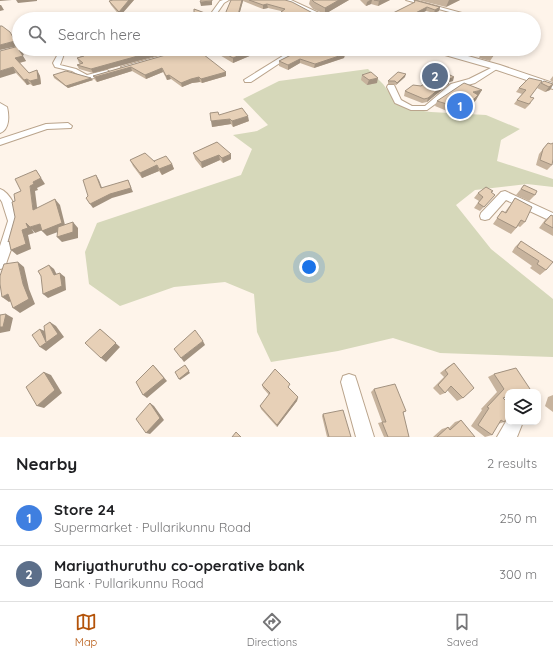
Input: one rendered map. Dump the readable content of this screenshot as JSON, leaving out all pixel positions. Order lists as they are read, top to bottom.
{
  "page": {
    "search": "Search here",
    "pins": ["2", "1"],
    "heading": ["Nearby", "2 results"],
    "list": [
      {
        "mark": "1",
        "name": "Store 24",
        "note": "Supermarket · Pullarikunnu Road",
        "value": "250 m"
      },
      {
        "mark": "2",
        "name": "Mariyathuruthu co-operative bank",
        "note": "Bank · Pullarikunnu Road",
        "value": "300 m"
      }
    ],
    "nav": ["Map", "Directions", "Saved"]
  }
}
